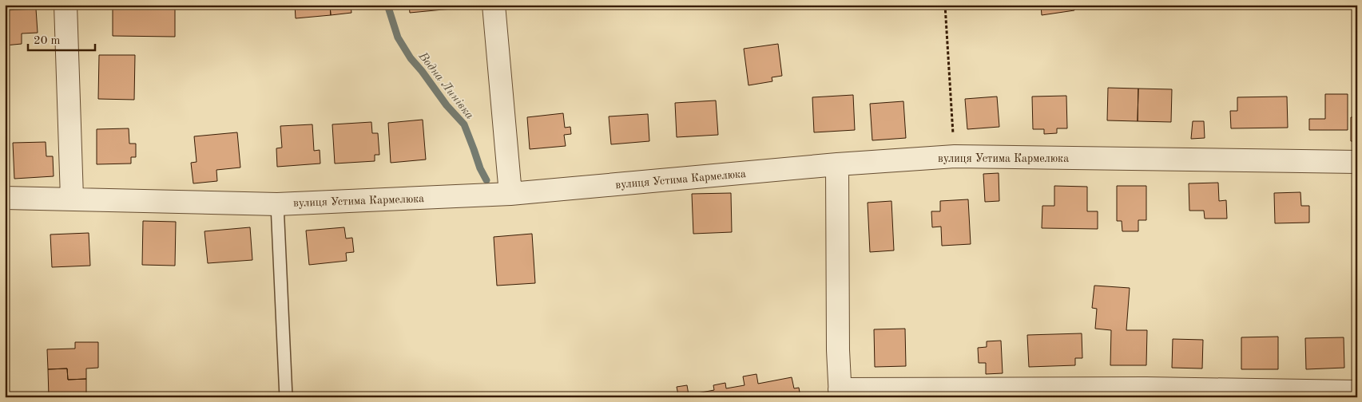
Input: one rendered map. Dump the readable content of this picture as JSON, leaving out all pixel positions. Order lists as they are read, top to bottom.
{
  "streets": {
    "street": ["вулиця Устима Кармелюка"]
  },
  "water": ["Водна Линівка"],
  "scale_bar": "20 m"
}
